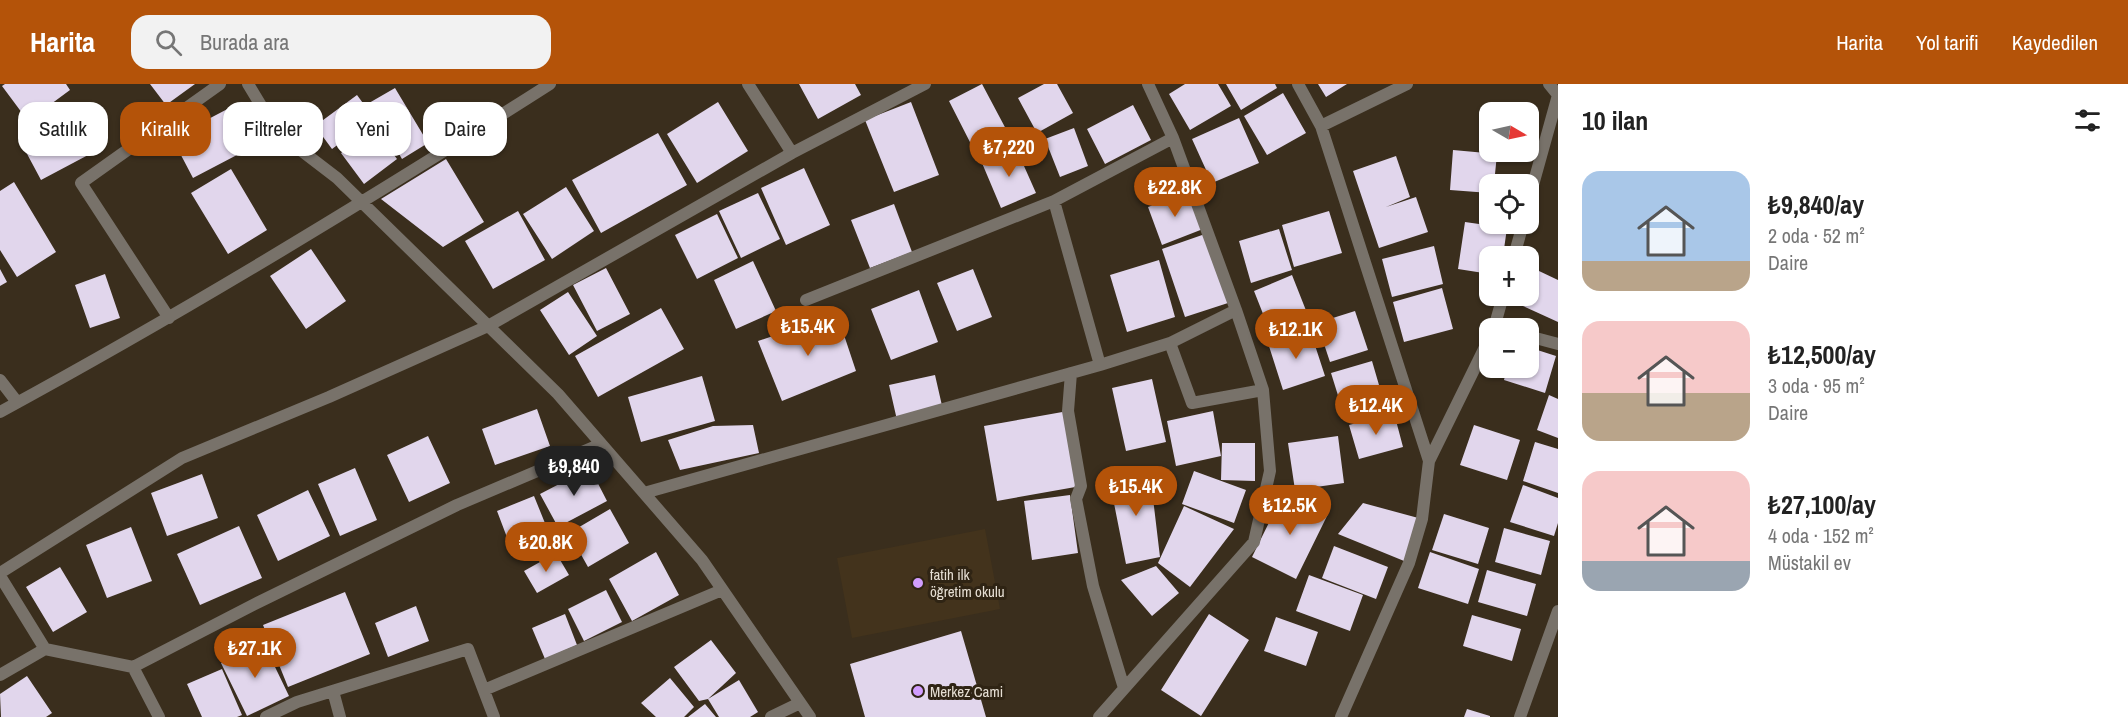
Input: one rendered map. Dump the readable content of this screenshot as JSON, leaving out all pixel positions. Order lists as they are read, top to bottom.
{
  "places": ["fatih ilk öğretim okulu", "Merkez Cami"],
  "north": "right",
  "page": {
    "header": "Harita",
    "search": "Burada ara",
    "nav": ["Harita", "Yol tarifi", "Kaydedilen"],
    "heading": "10 ilan",
    "map_buttons": ["+", "−"],
    "chip": [
      "Satılık",
      "Kiralık",
      "Filtreler",
      "Yeni",
      "Daire"
    ],
    "price": [
      "₺7,220",
      "₺22.8K",
      "₺15.4K",
      "₺12.1K",
      "₺12.4K",
      "₺9,840",
      "₺15.4K",
      "₺12.5K",
      "₺20.8K",
      "₺27.1K"
    ],
    "list": [
      {
        "name": "₺9,840/ay",
        "note": "2 oda · 52 m² · Daire"
      },
      {
        "name": "₺12,500/ay",
        "note": "3 oda · 95 m² · Daire"
      },
      {
        "name": "₺27,100/ay",
        "note": "4 oda · 152 m² · Müstakil ev"
      }
    ]
  }
}
